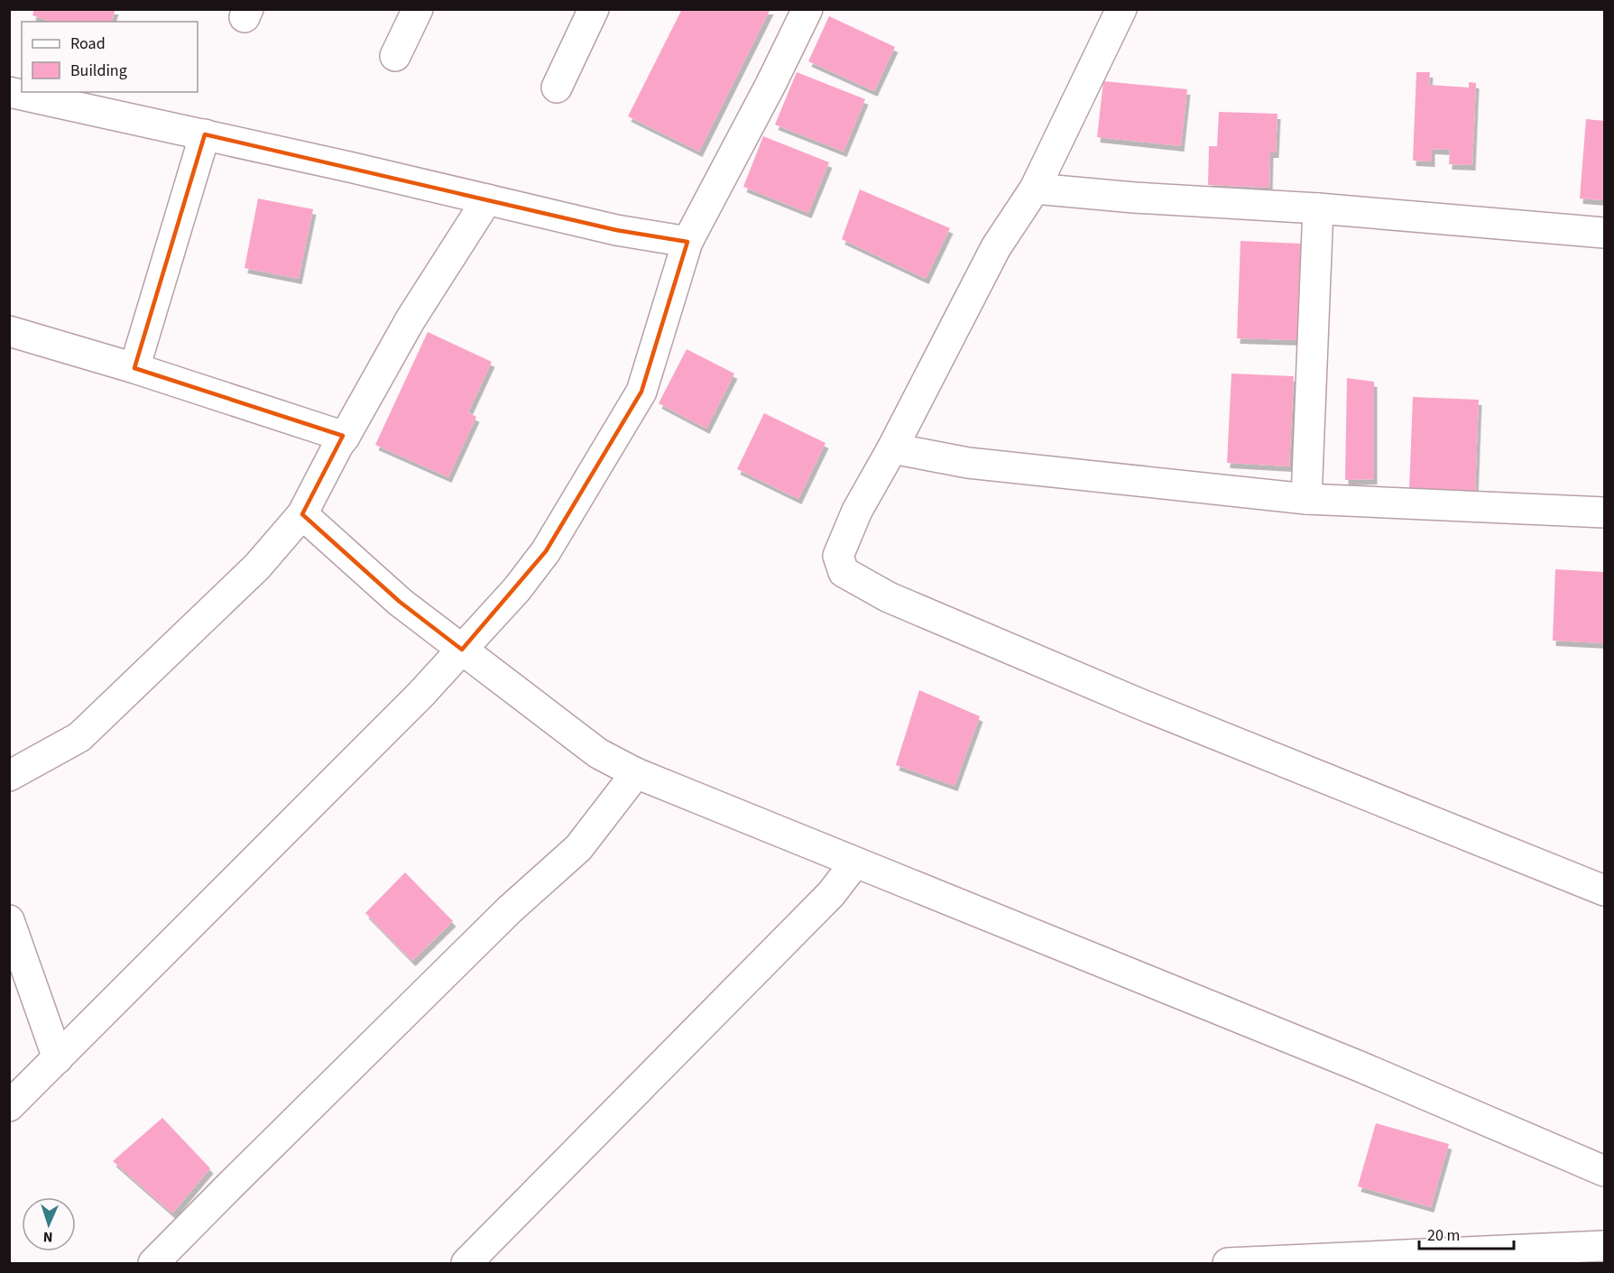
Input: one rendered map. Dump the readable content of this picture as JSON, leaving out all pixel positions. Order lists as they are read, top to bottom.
{
  "legend": ["Road", "Building"],
  "scale_bar": "20 m",
  "north": "bottom"
}
